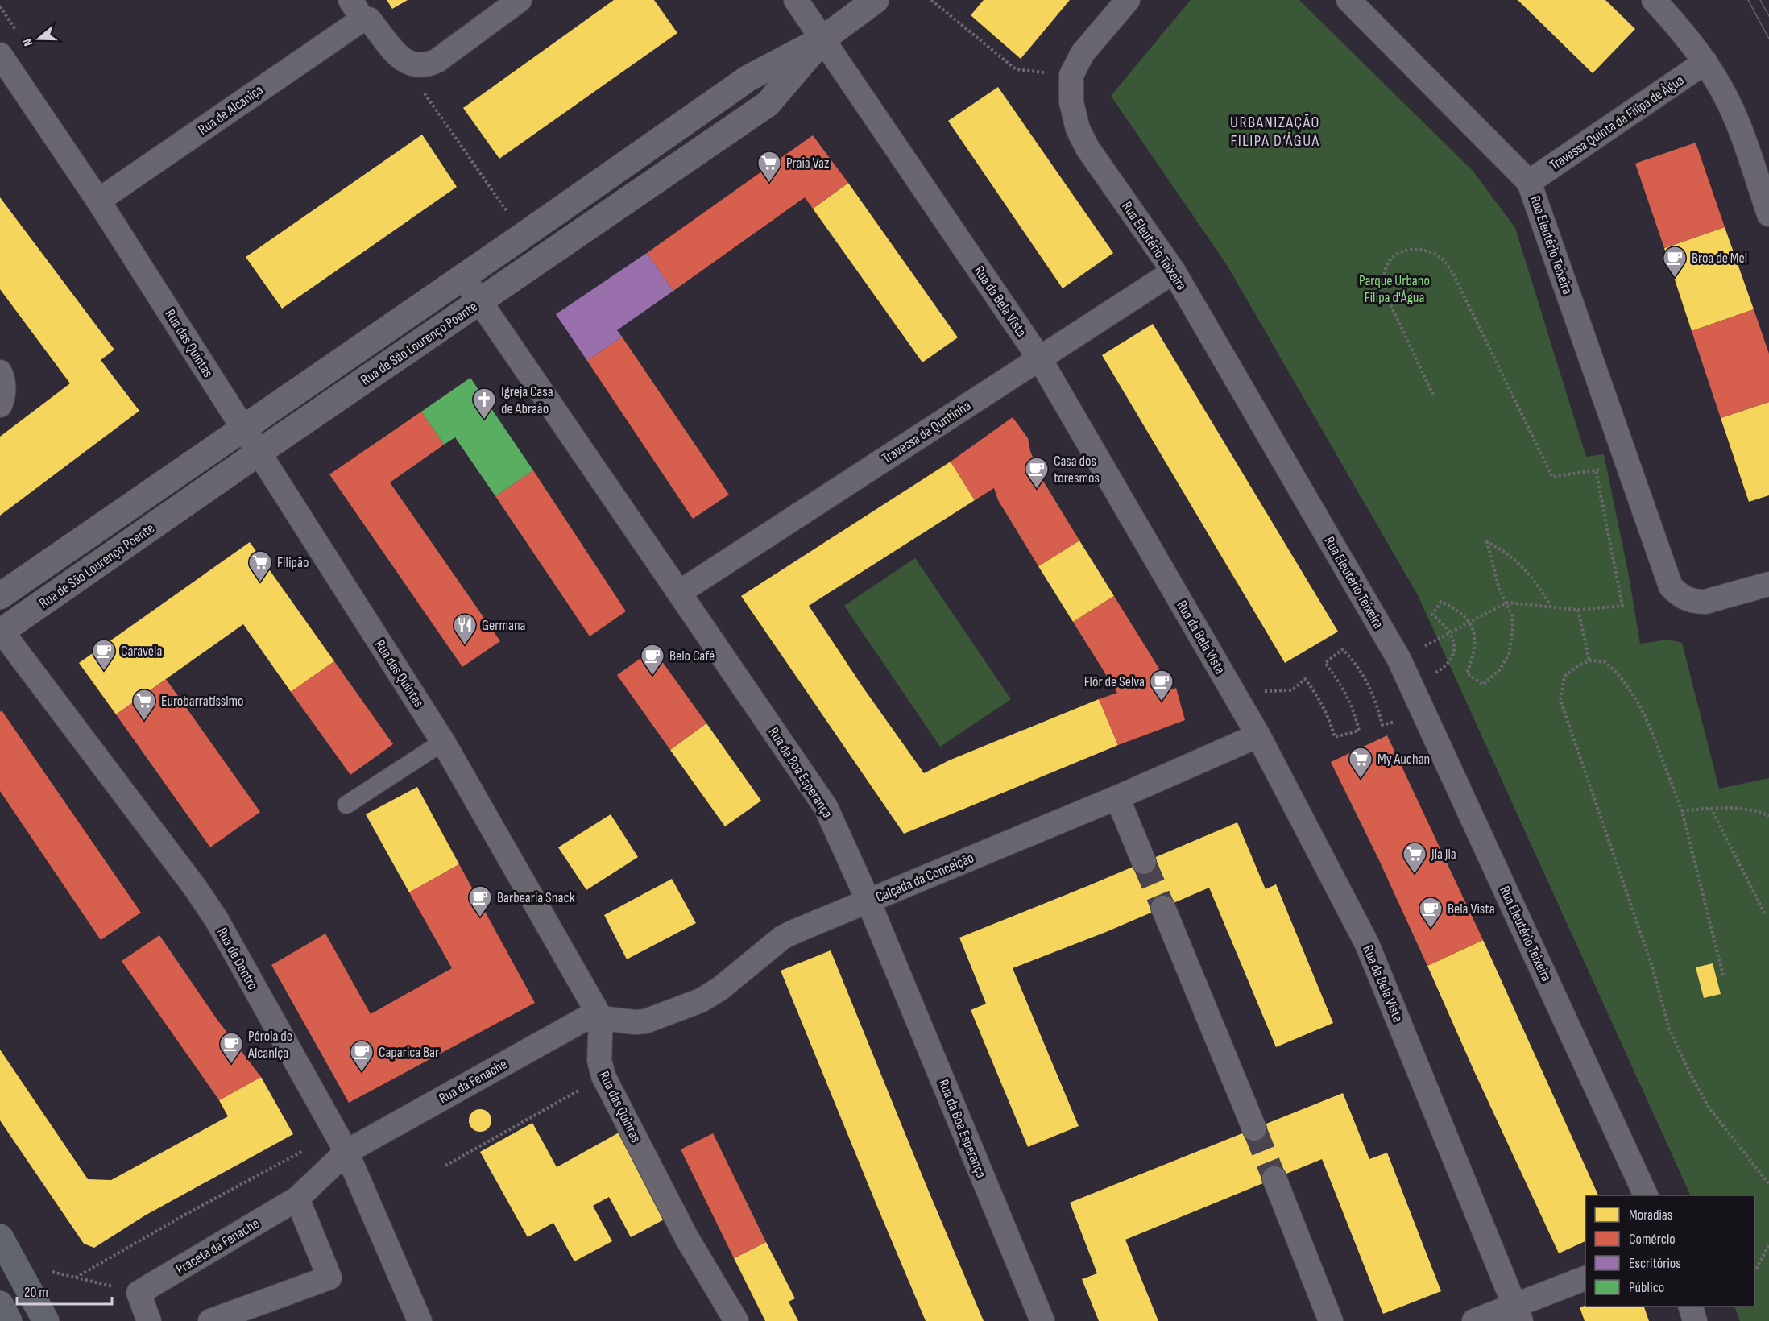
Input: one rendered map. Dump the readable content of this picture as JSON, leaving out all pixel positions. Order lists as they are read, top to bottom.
{
  "streets": {
    "street": [
      "Rua de Alcaniça",
      "Travessa Quinta da Filipa de Água",
      "Rua Eleutério Teixeira",
      "Rua da Bela Vista",
      "Rua das Quintas",
      "Rua de São Lourenço Poente",
      "Travessa da Quntinha",
      "Rua da Boa Esperança",
      "Calçada da Conceição",
      "Rua de Dentro",
      "Rua da Fenache",
      "Praceta da Fenache"
    ]
  },
  "crossings": [
    ["Rua de Alcaniça", "Rua das Quintas"],
    ["Travessa Quinta da Filipa de Água", "Rua Eleutério Teixeira"],
    ["Rua Eleutério Teixeira", "Travessa da Quntinha"],
    ["Rua da Bela Vista", "Rua de São Lourenço Poente"],
    ["Rua da Bela Vista", "Travessa da Quntinha"],
    ["Rua da Bela Vista", "Calçada da Conceição"],
    ["Rua das Quintas", "Rua de São Lourenço Poente"],
    ["Rua das Quintas", "Calçada da Conceição"],
    ["Rua das Quintas", "Rua da Fenache"],
    ["Rua de São Lourenço Poente", "Rua da Boa Esperança"],
    ["Rua de São Lourenço Poente", "Rua de Dentro"],
    ["Travessa da Quntinha", "Rua da Boa Esperança"],
    ["Rua da Boa Esperança", "Calçada da Conceição"],
    ["Calçada da Conceição", "Rua da Fenache"],
    ["Rua de Dentro", "Rua da Fenache"],
    ["Rua de Dentro", "Praceta da Fenache"],
    ["Rua da Fenache", "Praceta da Fenache"]
  ],
  "districts": ["URBANIZAÇÃO FILIPA D‘ÁGUA"],
  "parks": ["Parque Urbano Filipa d'Água"],
  "places": {
    "supermarket": [
      "Praia Vaz",
      "Filipão",
      "Eurobarratíssimo",
      "My Auchan",
      "Jia Jia"
    ],
    "cafe": [
      "Broa de Mel",
      "Casa dos toresmos",
      "Caravela",
      "Belo Café",
      "Flôr de Selva",
      "Barbearia Snack",
      "Bela Vista",
      "Pérola de Alcaniça",
      "Caparica Bar"
    ],
    "church": ["Igreja Casa de Abraão"],
    "restaurant": ["Germana"]
  },
  "legend": [
    "Moradias",
    "Comércio",
    "Escritórios",
    "Público"
  ],
  "scale_bar": "20 m",
  "north": "left"
}
